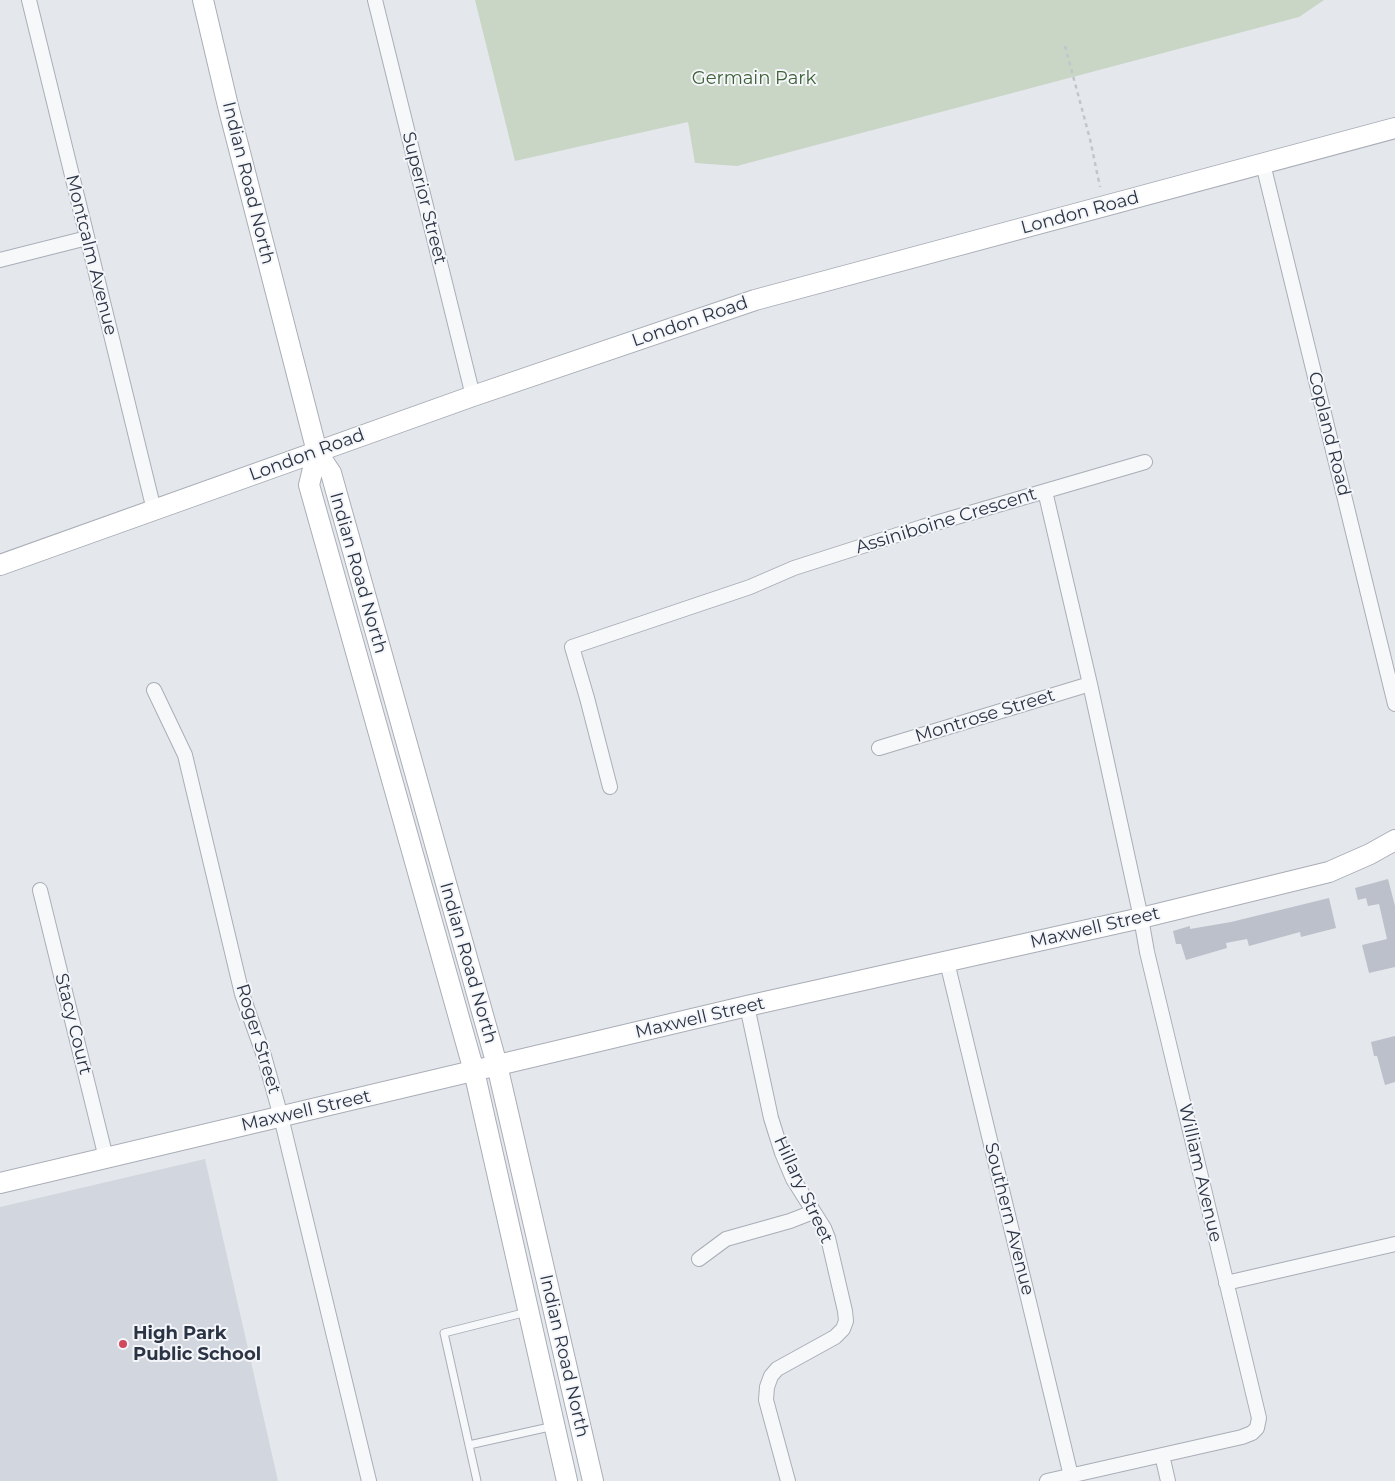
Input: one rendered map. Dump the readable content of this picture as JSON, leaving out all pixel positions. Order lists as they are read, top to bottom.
{
  "streets": {
    "main road": ["Indian Road North", "London Road", "Maxwell Street"],
    "street": [
      "Superior Street",
      "Montcalm Avenue",
      "Copland Road",
      "Assiniboine Crescent",
      "Montrose Street",
      "Stacy Court",
      "Roger Street",
      "William Avenue",
      "Hillary Street",
      "Southern Avenue"
    ]
  },
  "crossings": [
    ["Indian Road North", "London Road"],
    ["Indian Road North", "Maxwell Street"],
    ["Superior Street", "London Road"],
    ["London Road", "Montcalm Avenue"],
    ["London Road", "Copland Road"],
    ["Assiniboine Crescent", "Montrose Street"],
    ["Assiniboine Crescent", "Maxwell Street"],
    ["Assiniboine Crescent", "William Avenue"],
    ["Maxwell Street", "Stacy Court"],
    ["Maxwell Street", "Roger Street"],
    ["Maxwell Street", "William Avenue"],
    ["Maxwell Street", "Hillary Street"],
    ["Maxwell Street", "Southern Avenue"]
  ],
  "parks": ["Germain Park"],
  "places": ["High Park Public School"]
}
